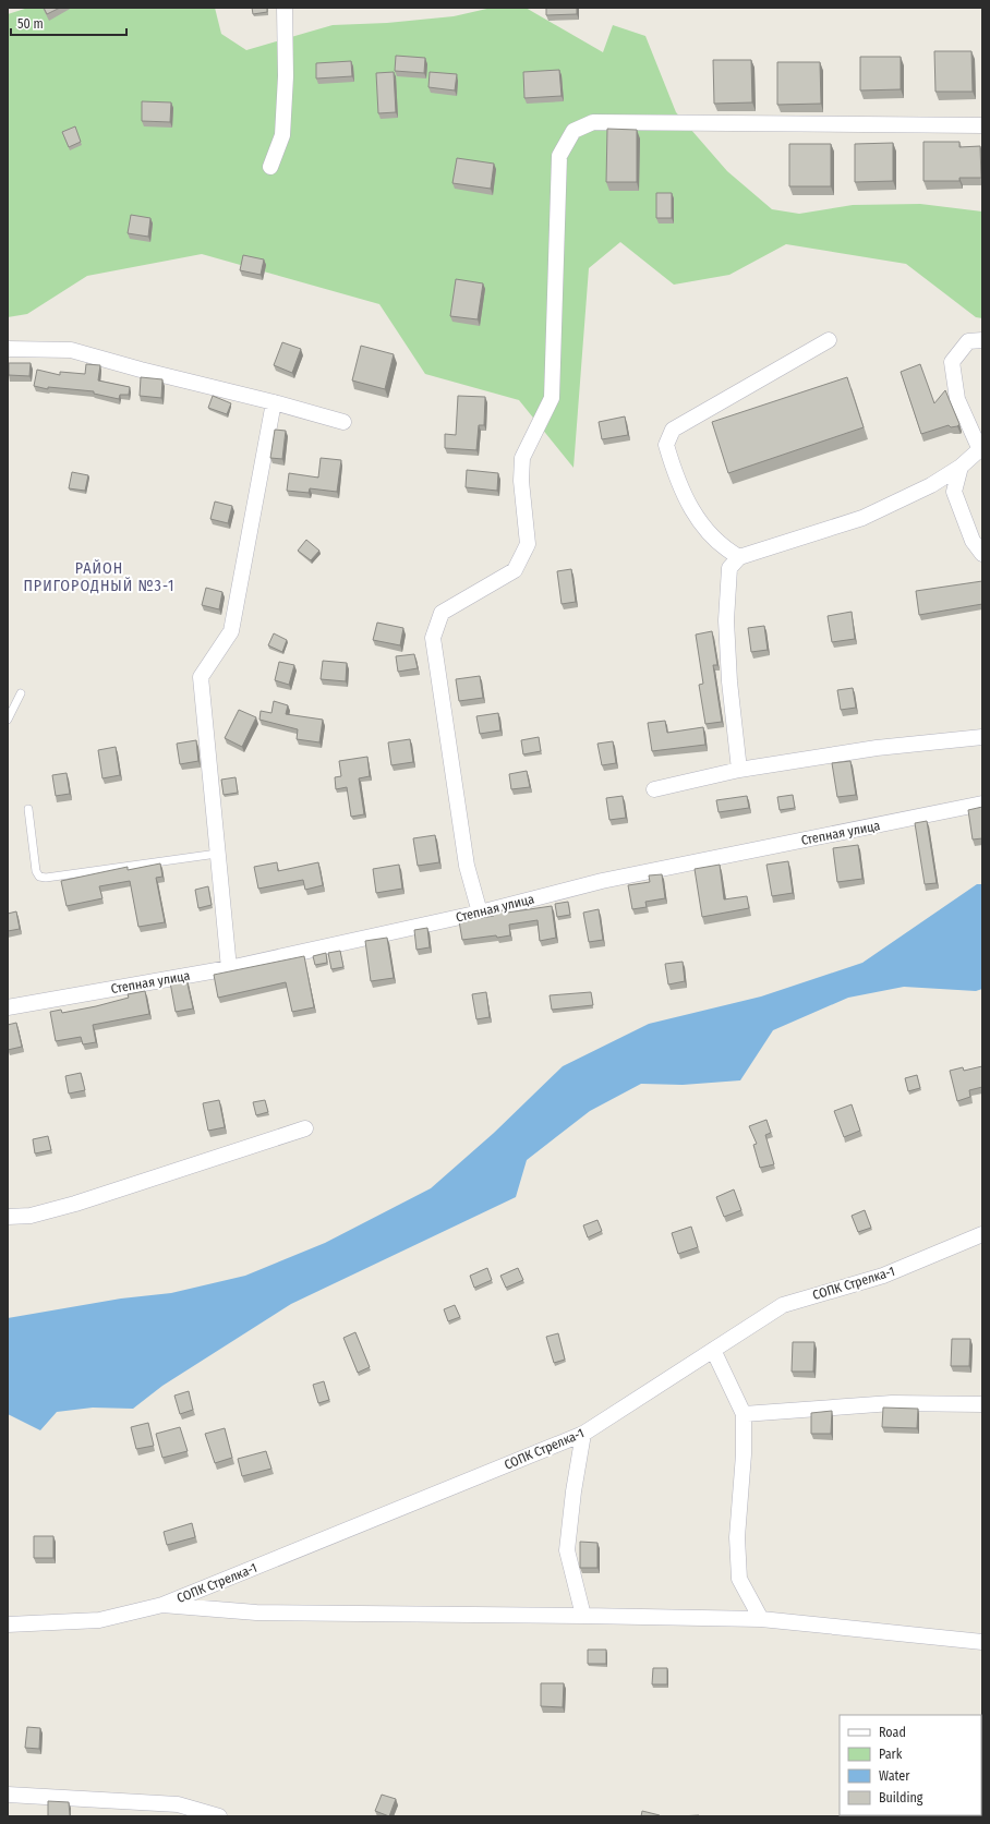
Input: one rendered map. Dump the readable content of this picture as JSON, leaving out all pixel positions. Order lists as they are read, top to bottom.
{
  "streets": {
    "street": ["Степная улица", "СОПК Стрелка-1"]
  },
  "districts": ["РАЙОН ПРИГОРОДНЫЙ №3-1"],
  "legend": [
    "Road",
    "Park",
    "Water",
    "Building"
  ],
  "scale_bar": "50 m"
}
